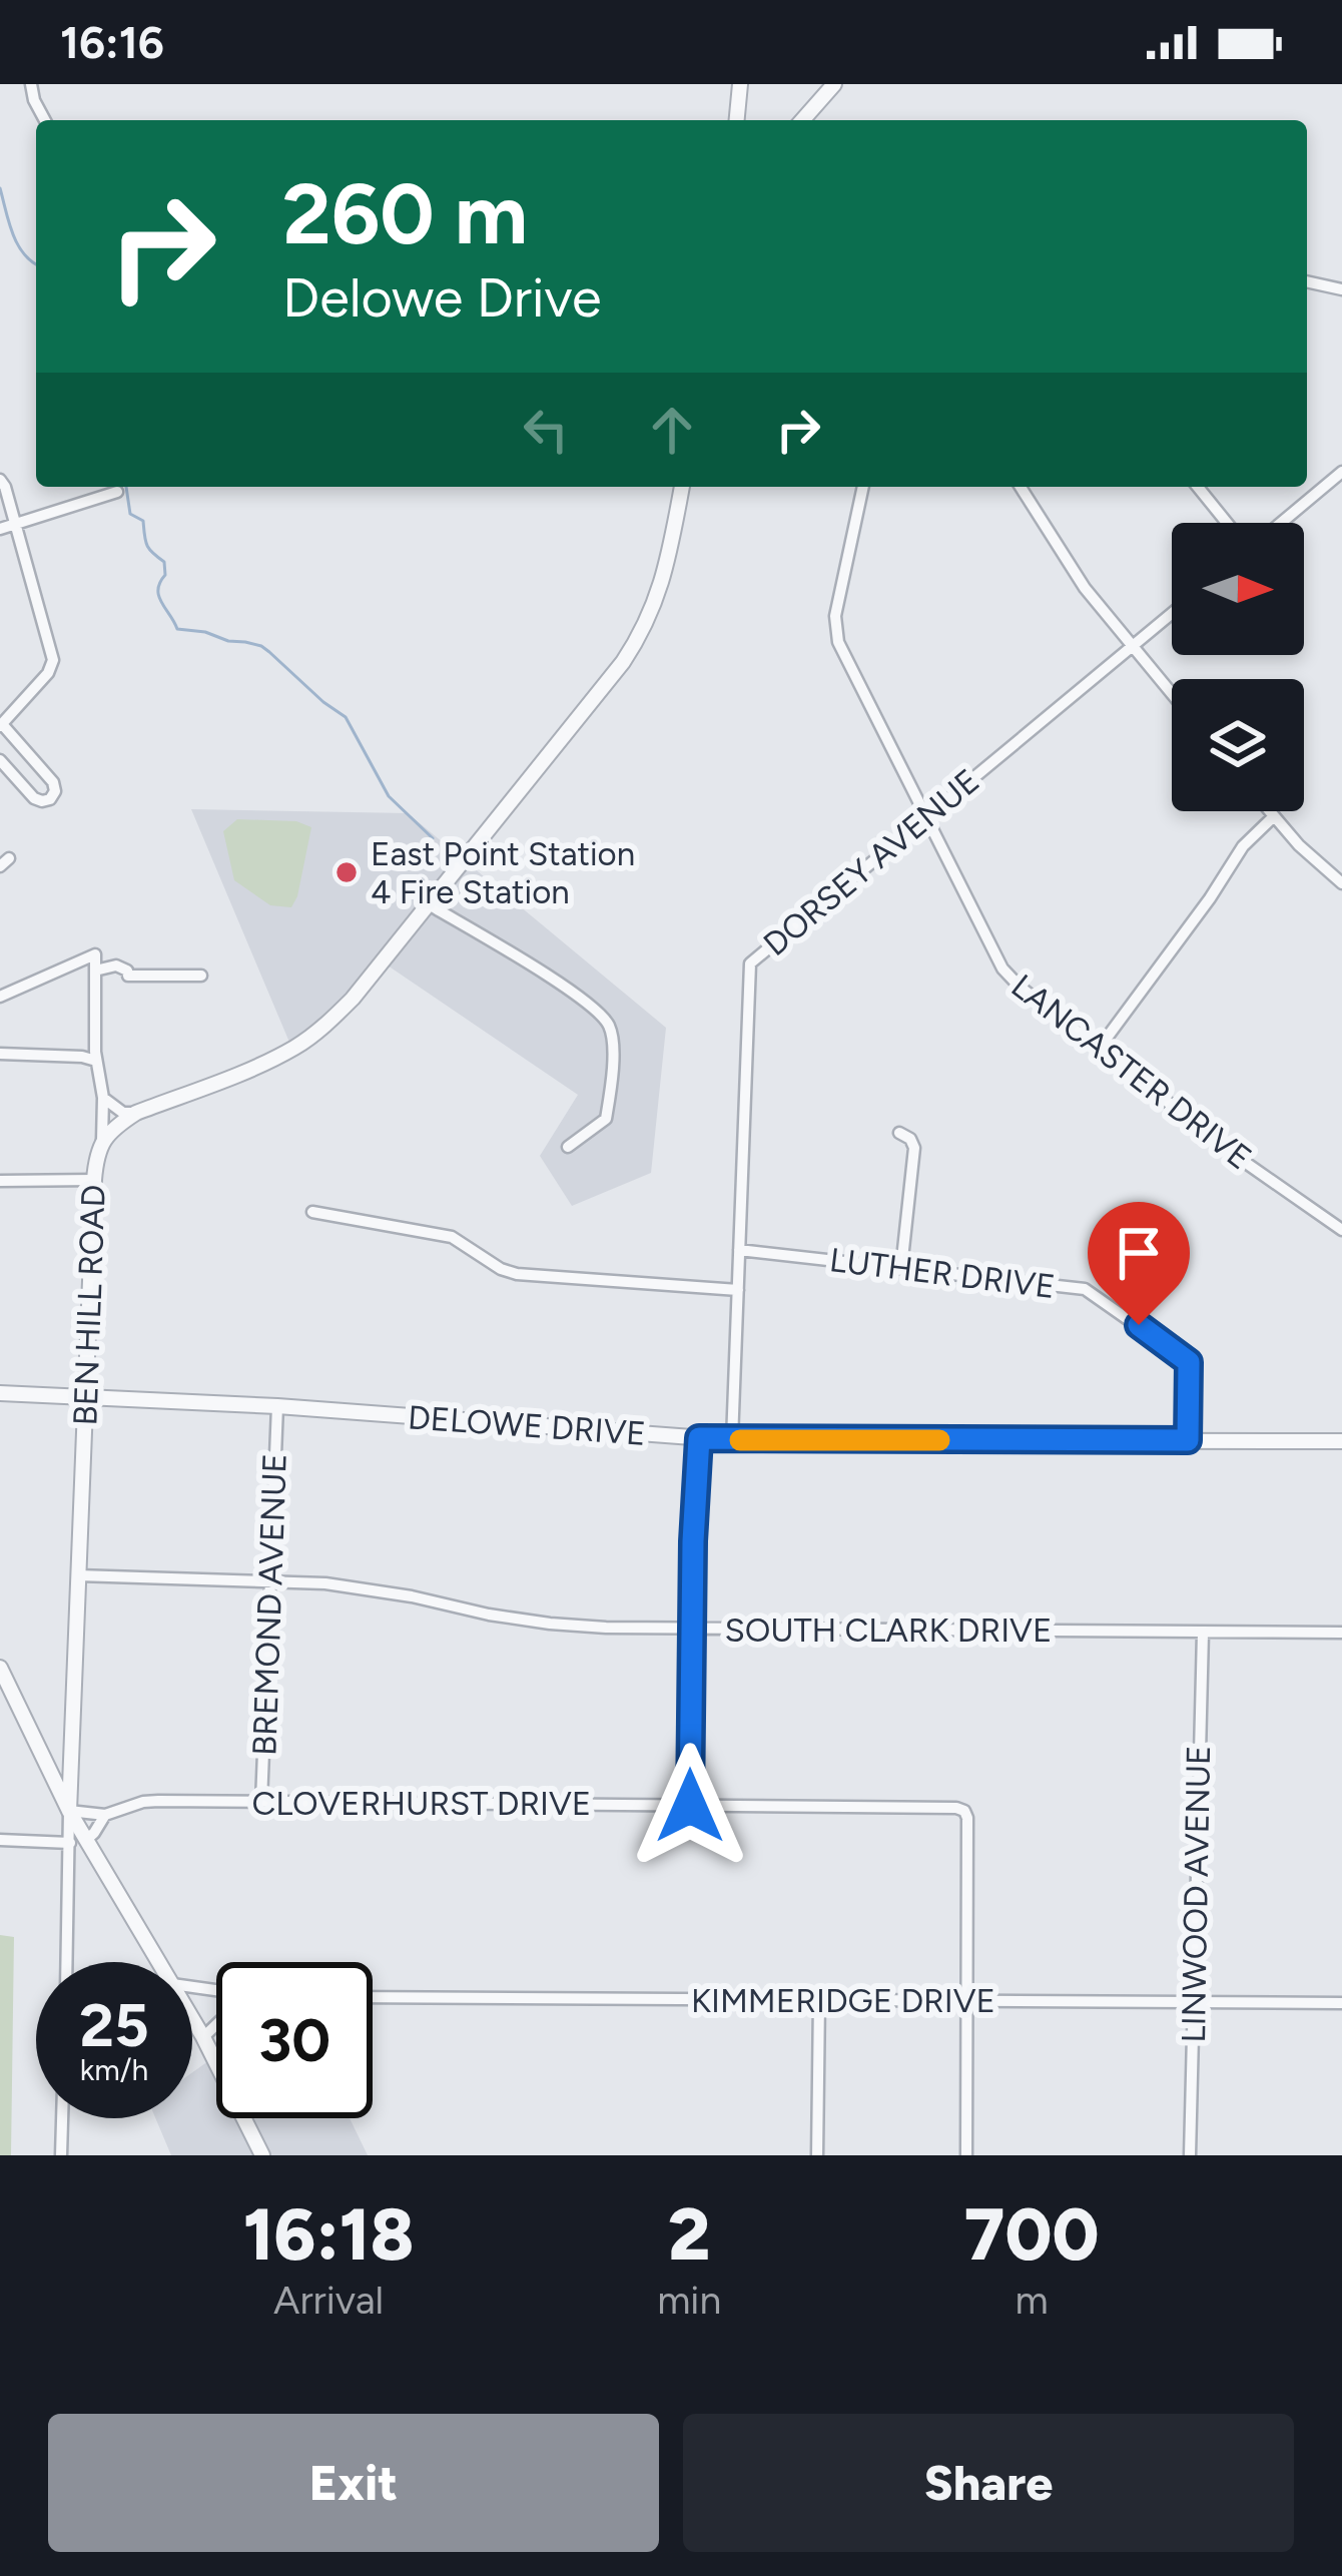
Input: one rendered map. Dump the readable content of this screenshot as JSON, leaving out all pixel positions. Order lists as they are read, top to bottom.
{
  "streets": {
    "street": [
      "DORSEY AVENUE",
      "LANCASTER DRIVE",
      "LUTHER DRIVE",
      "BEN HILL ROAD",
      "DELOWE DRIVE",
      "BREMOND AVENUE",
      "SOUTH CLARK DRIVE",
      "CLOVERHURST DRIVE",
      "LINWOOD AVENUE",
      "KIMMERIDGE DRIVE"
    ]
  },
  "crossings": [
    ["DORSEY AVENUE", "LANCASTER DRIVE"],
    ["DORSEY AVENUE", "LUTHER DRIVE"],
    ["DORSEY AVENUE", "DELOWE DRIVE"],
    ["LUTHER DRIVE", "DELOWE DRIVE"],
    ["BEN HILL ROAD", "DELOWE DRIVE"],
    ["BEN HILL ROAD", "SOUTH CLARK DRIVE"],
    ["BEN HILL ROAD", "CLOVERHURST DRIVE"],
    ["DELOWE DRIVE", "BREMOND AVENUE"],
    ["BREMOND AVENUE", "SOUTH CLARK DRIVE"],
    ["BREMOND AVENUE", "CLOVERHURST DRIVE"],
    ["SOUTH CLARK DRIVE", "LINWOOD AVENUE"],
    ["CLOVERHURST DRIVE", "KIMMERIDGE DRIVE"],
    ["LINWOOD AVENUE", "KIMMERIDGE DRIVE"]
  ],
  "places": ["East Point Station 4 Fire Station"],
  "north": "right",
  "page": {
    "status": "16:16",
    "turn": ["260 m", "Delowe Drive"],
    "speed": "25 km/h",
    "limit": "30",
    "eta": [
      "16:18",
      "Arrival",
      "2",
      "min",
      "700",
      "m"
    ],
    "buttons": ["Exit", "Share"]
  }
}
